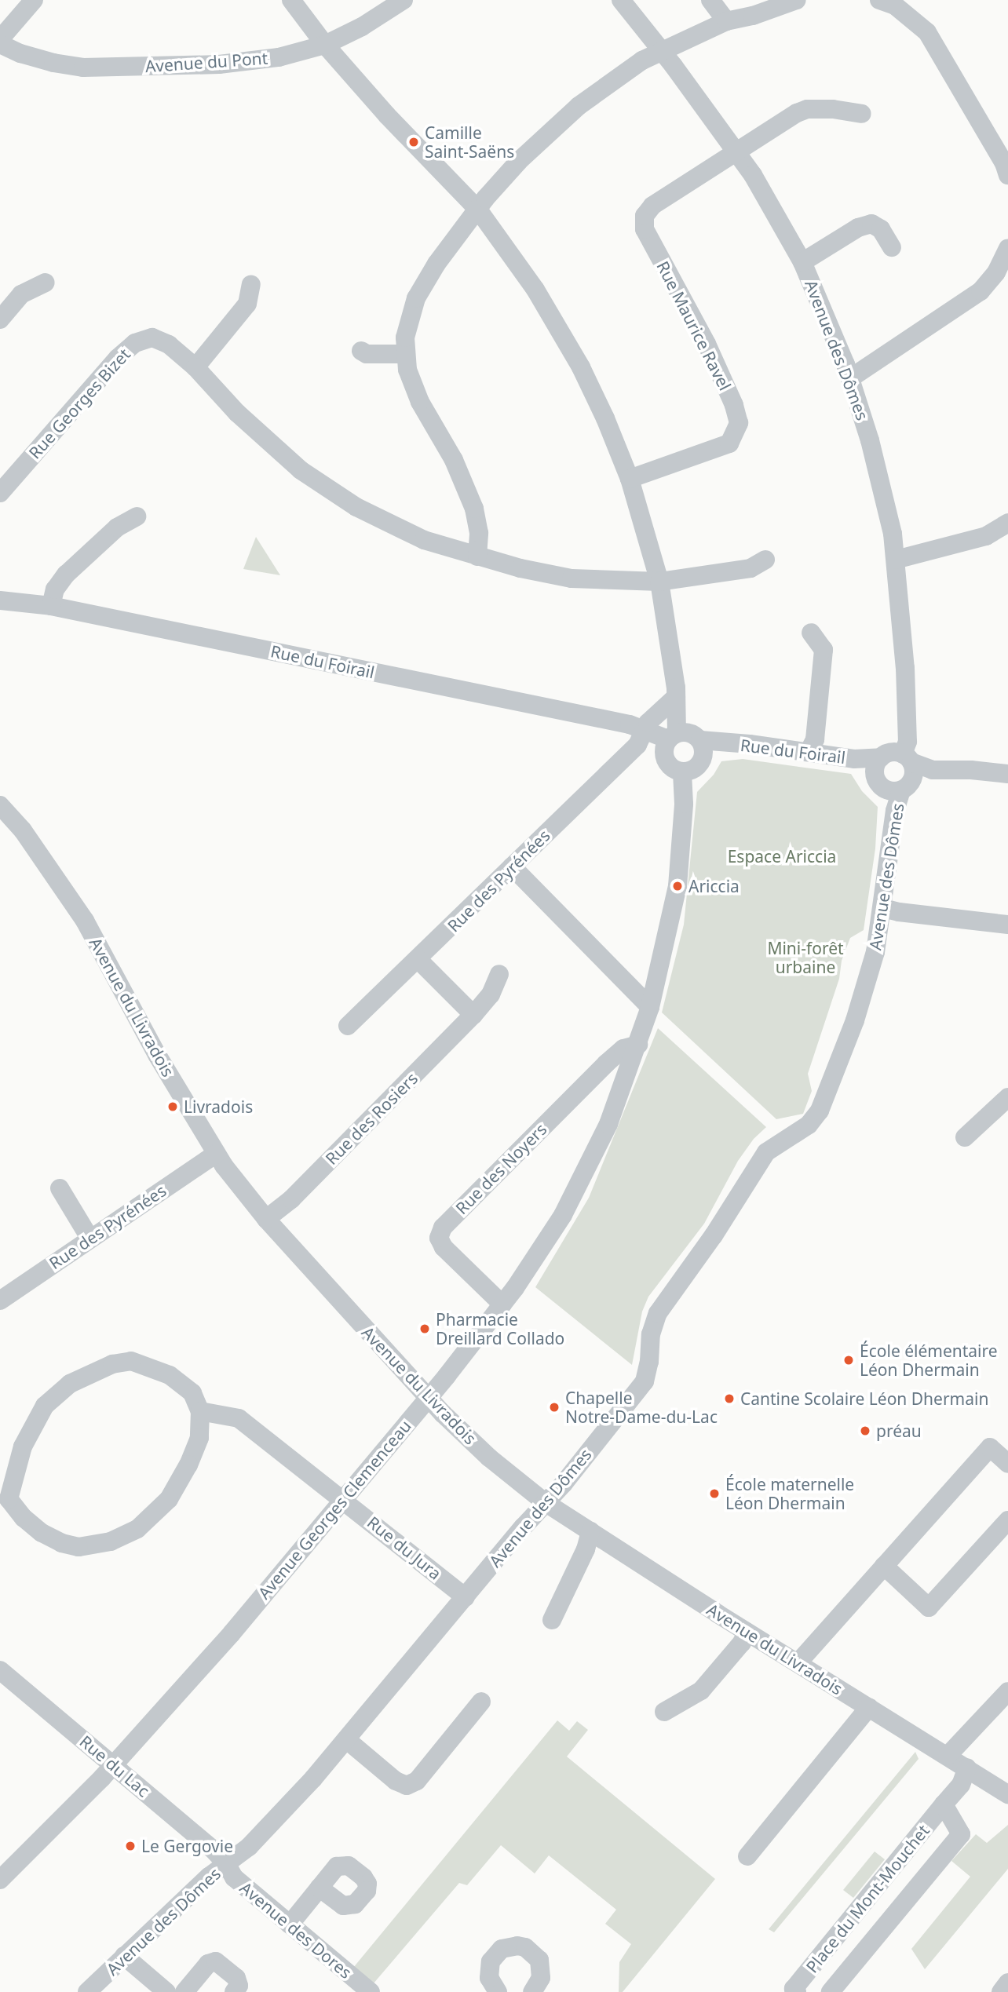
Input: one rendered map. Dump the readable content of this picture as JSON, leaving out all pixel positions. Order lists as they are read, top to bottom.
{
  "streets": {
    "street": [
      "Avenue du Pont",
      "Rue Maurice Ravel",
      "Avenue des Dômes",
      "Rue Georges Bizet",
      "Rue du Foirail",
      "Rue des Pyrénées",
      "Avenue du Livradois",
      "Rue des Rosiers",
      "Rue des Noyers",
      "Avenue Georges Clemenceau",
      "Rue du Jura",
      "Rue du Lac",
      "Place du Mont-Mouchet",
      "Avenue des Dores"
    ]
  },
  "crossings": [
    ["Rue Maurice Ravel", "Avenue des Dômes"],
    ["Avenue des Dômes", "Rue du Foirail"],
    ["Avenue des Dômes", "Avenue du Livradois"],
    ["Avenue des Dômes", "Rue du Jura"],
    ["Avenue des Dômes", "Rue du Lac"],
    ["Avenue des Dômes", "Avenue des Dores"],
    ["Rue du Foirail", "Rue des Pyrénées"],
    ["Rue du Foirail", "Avenue Georges Clemenceau"],
    ["Rue des Pyrénées", "Avenue du Livradois"],
    ["Avenue du Livradois", "Rue des Rosiers"],
    ["Avenue du Livradois", "Avenue Georges Clemenceau"],
    ["Avenue du Livradois", "Place du Mont-Mouchet"],
    ["Rue des Noyers", "Avenue Georges Clemenceau"],
    ["Avenue Georges Clemenceau", "Rue du Jura"],
    ["Avenue Georges Clemenceau", "Rue du Lac"],
    ["Rue du Lac", "Avenue des Dores"]
  ],
  "parks": ["Espace Ariccia", "Mini-forêt urbaine"],
  "places": [
    "Camille Saint-Saëns",
    "Ariccia",
    "Livradois",
    "Pharmacie Dreillard Collado",
    "École élémentaire Léon Dhermain",
    "Cantine Scolaire Léon Dhermain",
    "Chapelle Notre-Dame-du-Lac",
    "préau",
    "École maternelle Léon Dhermain",
    "Le Gergovie"
  ]
}
